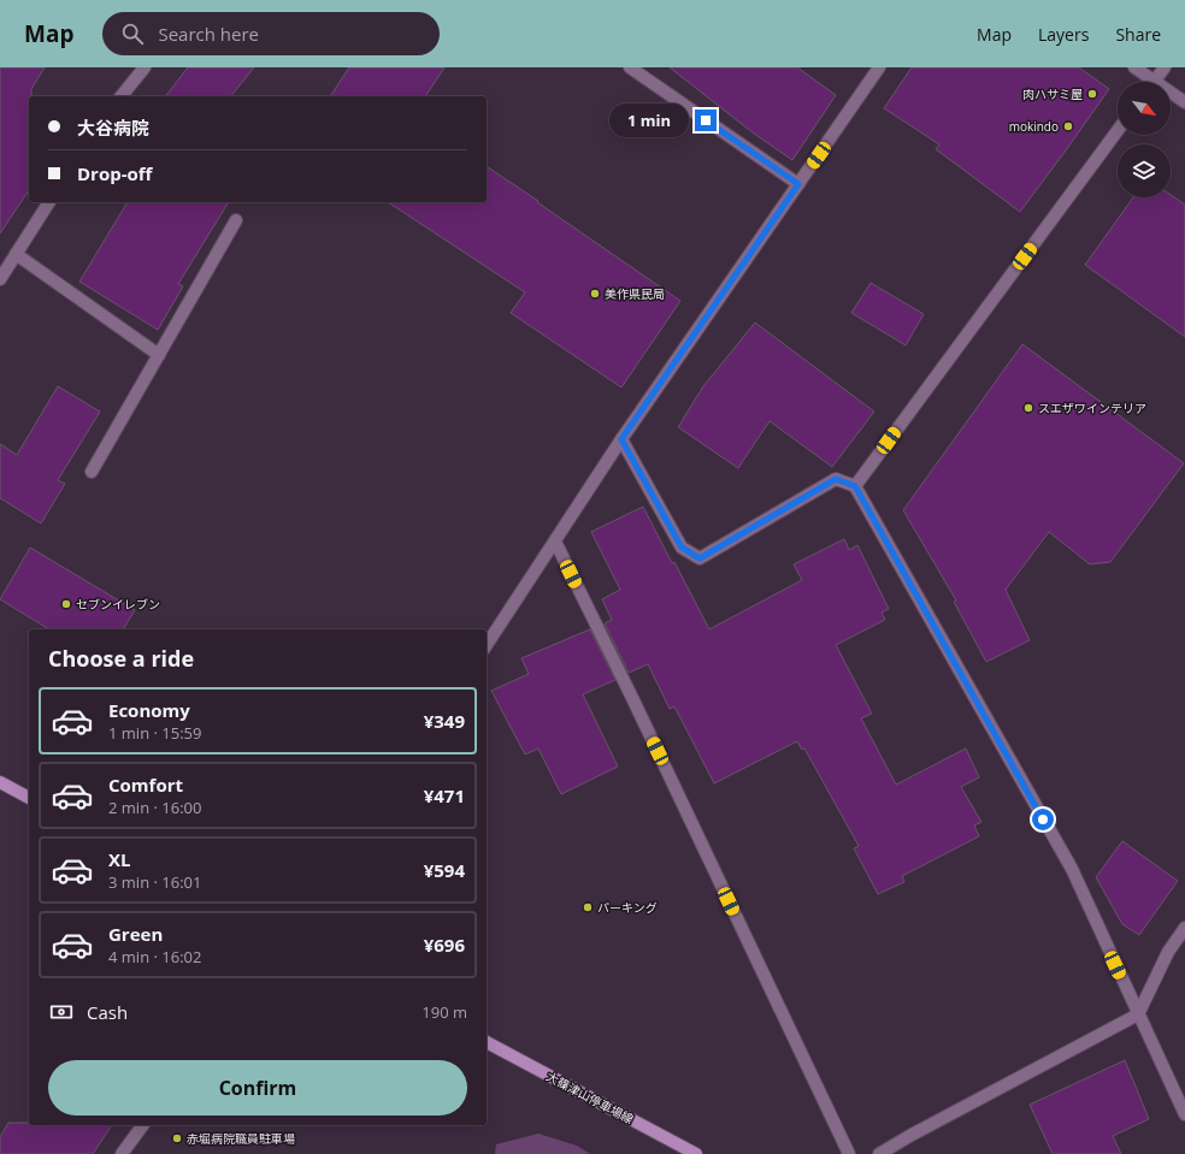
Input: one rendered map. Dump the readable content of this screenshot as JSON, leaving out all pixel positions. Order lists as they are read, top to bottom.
{
  "streets": {
    "main road": ["大篠津山停車場線"]
  },
  "places": [
    "肉ハサミ屋",
    "mokindo",
    "美作県民局",
    "スエザワインテリア",
    "セブンイレブン",
    "パーキング",
    "赤堀病院職員駐車場"
  ],
  "north": "bottom right",
  "page": {
    "header": "Map",
    "search": "Search here",
    "nav": ["Map", "Layers", "Share"],
    "banner": ["大谷病院", "Drop-off"],
    "bubble": "1 min",
    "heading": "Choose a ride",
    "list": [
      {
        "name": "Economy",
        "note": "1 min · 15:59",
        "value": "¥349"
      },
      {
        "name": "Comfort",
        "note": "2 min · 16:00",
        "value": "¥471"
      },
      {
        "name": "XL",
        "note": "3 min · 16:01",
        "value": "¥594"
      },
      {
        "name": "Green",
        "note": "4 min · 16:02",
        "value": "¥696"
      }
    ],
    "pay": ["Cash", "190 m"],
    "buttons": "Confirm"
  }
}
